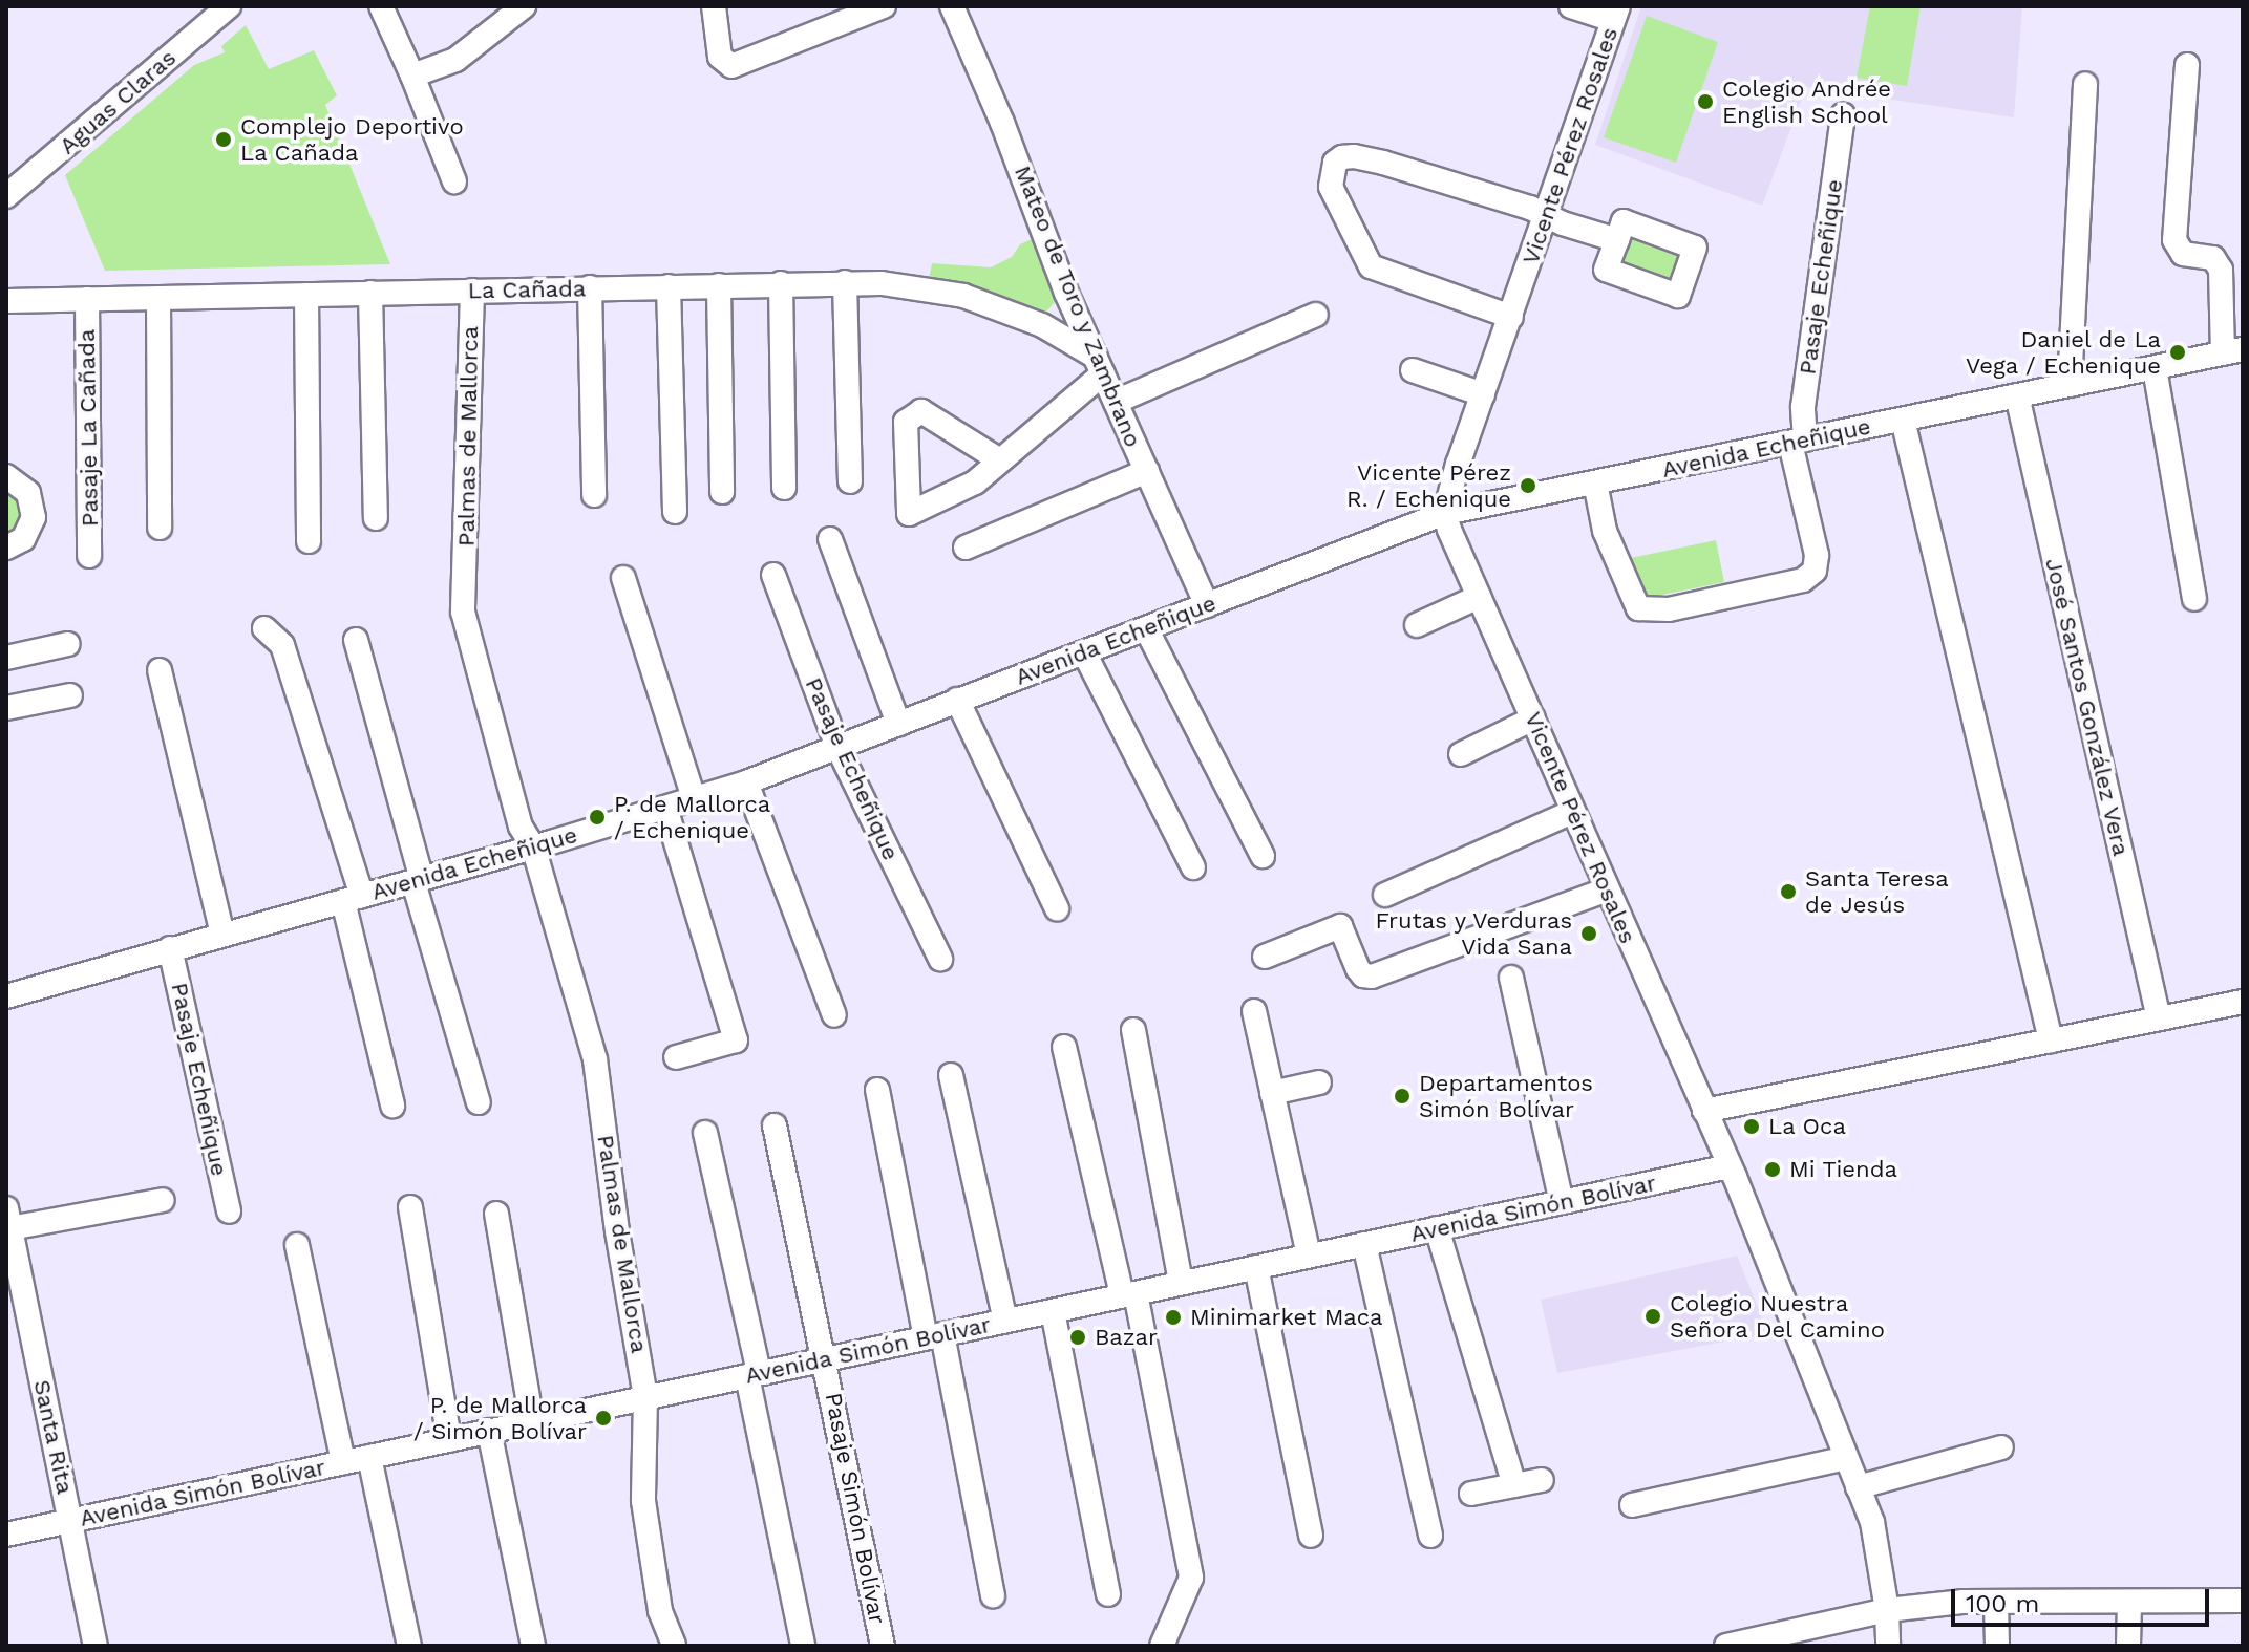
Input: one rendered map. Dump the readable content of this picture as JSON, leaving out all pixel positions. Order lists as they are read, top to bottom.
{
  "streets": {
    "street": [
      "Aguas Claras",
      "Vicente Pérez Rosales",
      "Pasaje Echeñique",
      "La Cañada",
      "Mateo de Toro y Zambrano",
      "Pasaje La Cañada",
      "Palmas de Mallorca",
      "Avenida Echeñique",
      "José Santos González Vera",
      "Avenida Simón Bolívar",
      "Santa Rita",
      "Pasaje Simón Bolívar"
    ]
  },
  "crossings": [
    ["Vicente Pérez Rosales", "Avenida Echeñique"],
    ["Vicente Pérez Rosales", "Avenida Simón Bolívar"],
    ["Pasaje Echeñique", "Avenida Echeñique"],
    ["La Cañada", "Mateo de Toro y Zambrano"],
    ["La Cañada", "Pasaje La Cañada"],
    ["La Cañada", "Palmas de Mallorca"],
    ["Mateo de Toro y Zambrano", "Avenida Echeñique"],
    ["Palmas de Mallorca", "Avenida Echeñique"],
    ["Palmas de Mallorca", "Avenida Simón Bolívar"],
    ["Avenida Echeñique", "José Santos González Vera"],
    ["Avenida Simón Bolívar", "Santa Rita"],
    ["Avenida Simón Bolívar", "Pasaje Simón Bolívar"]
  ],
  "places": [
    "Colegio Andrée English School",
    "Complejo Deportivo La Cañada",
    "Daniel de La Vega / Echenique",
    "Vicente Pérez R. / Echenique",
    "P. de Mallorca / Echenique",
    "Santa Teresa de Jesús",
    "Frutas y Verduras Vida Sana",
    "Departamentos Simón Bolívar",
    "La Oca",
    "Mi Tienda",
    "Colegio Nuestra Señora Del Camino",
    "Minimarket Maca",
    "Bazar",
    "P. de Mallorca / Simón Bolívar"
  ],
  "scale_bar": "100 m"
}
